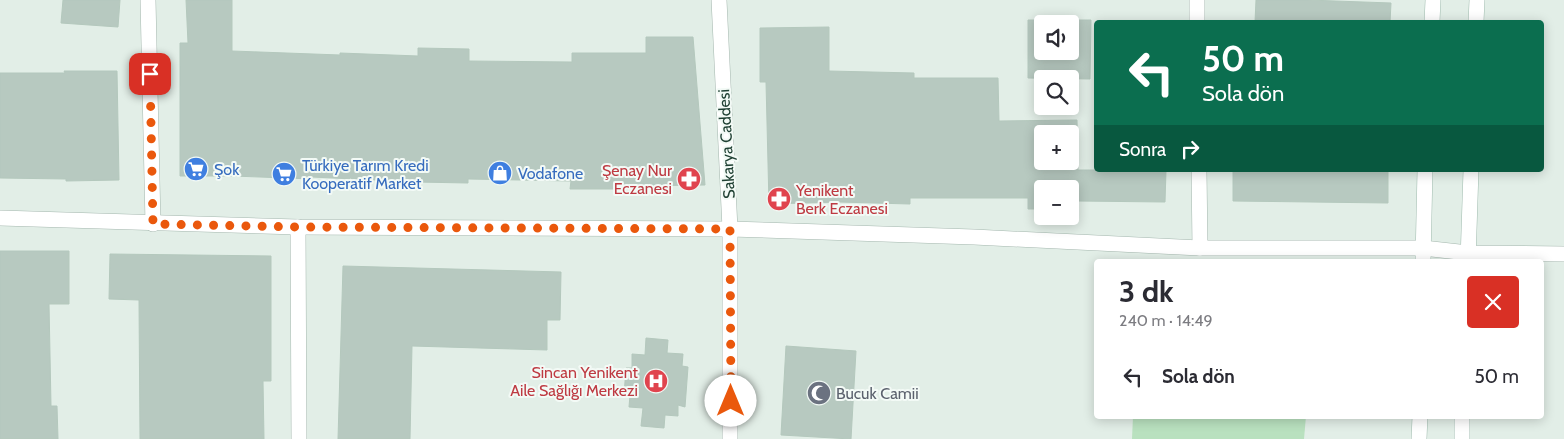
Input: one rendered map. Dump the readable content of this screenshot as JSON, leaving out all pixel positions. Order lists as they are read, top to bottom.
{
  "streets": {
    "street": ["Sakarya Caddesi"]
  },
  "places": {
    "supermarket": ["Şok", "Türkiye Tarım Kredi Kooperatif Market"],
    "shop": ["Vodafone"],
    "pharmacy": ["Şenay Nur Eczanesi", "Yenikent Berk Eczanesi"],
    "hospital": ["Sincan Yenikent Aile Sağlığı Merkezi"],
    "mosque": ["Bucuk Camii"]
  },
  "page": {
    "map_buttons": ["+", "−"],
    "turn": ["50 m", "Sola dön"],
    "then": "Sonra",
    "heading": ["3 dk", "240 m · 14:49"],
    "list": [
      {
        "name": "Sola dön",
        "value": "50 m"
      }
    ]
  }
}
